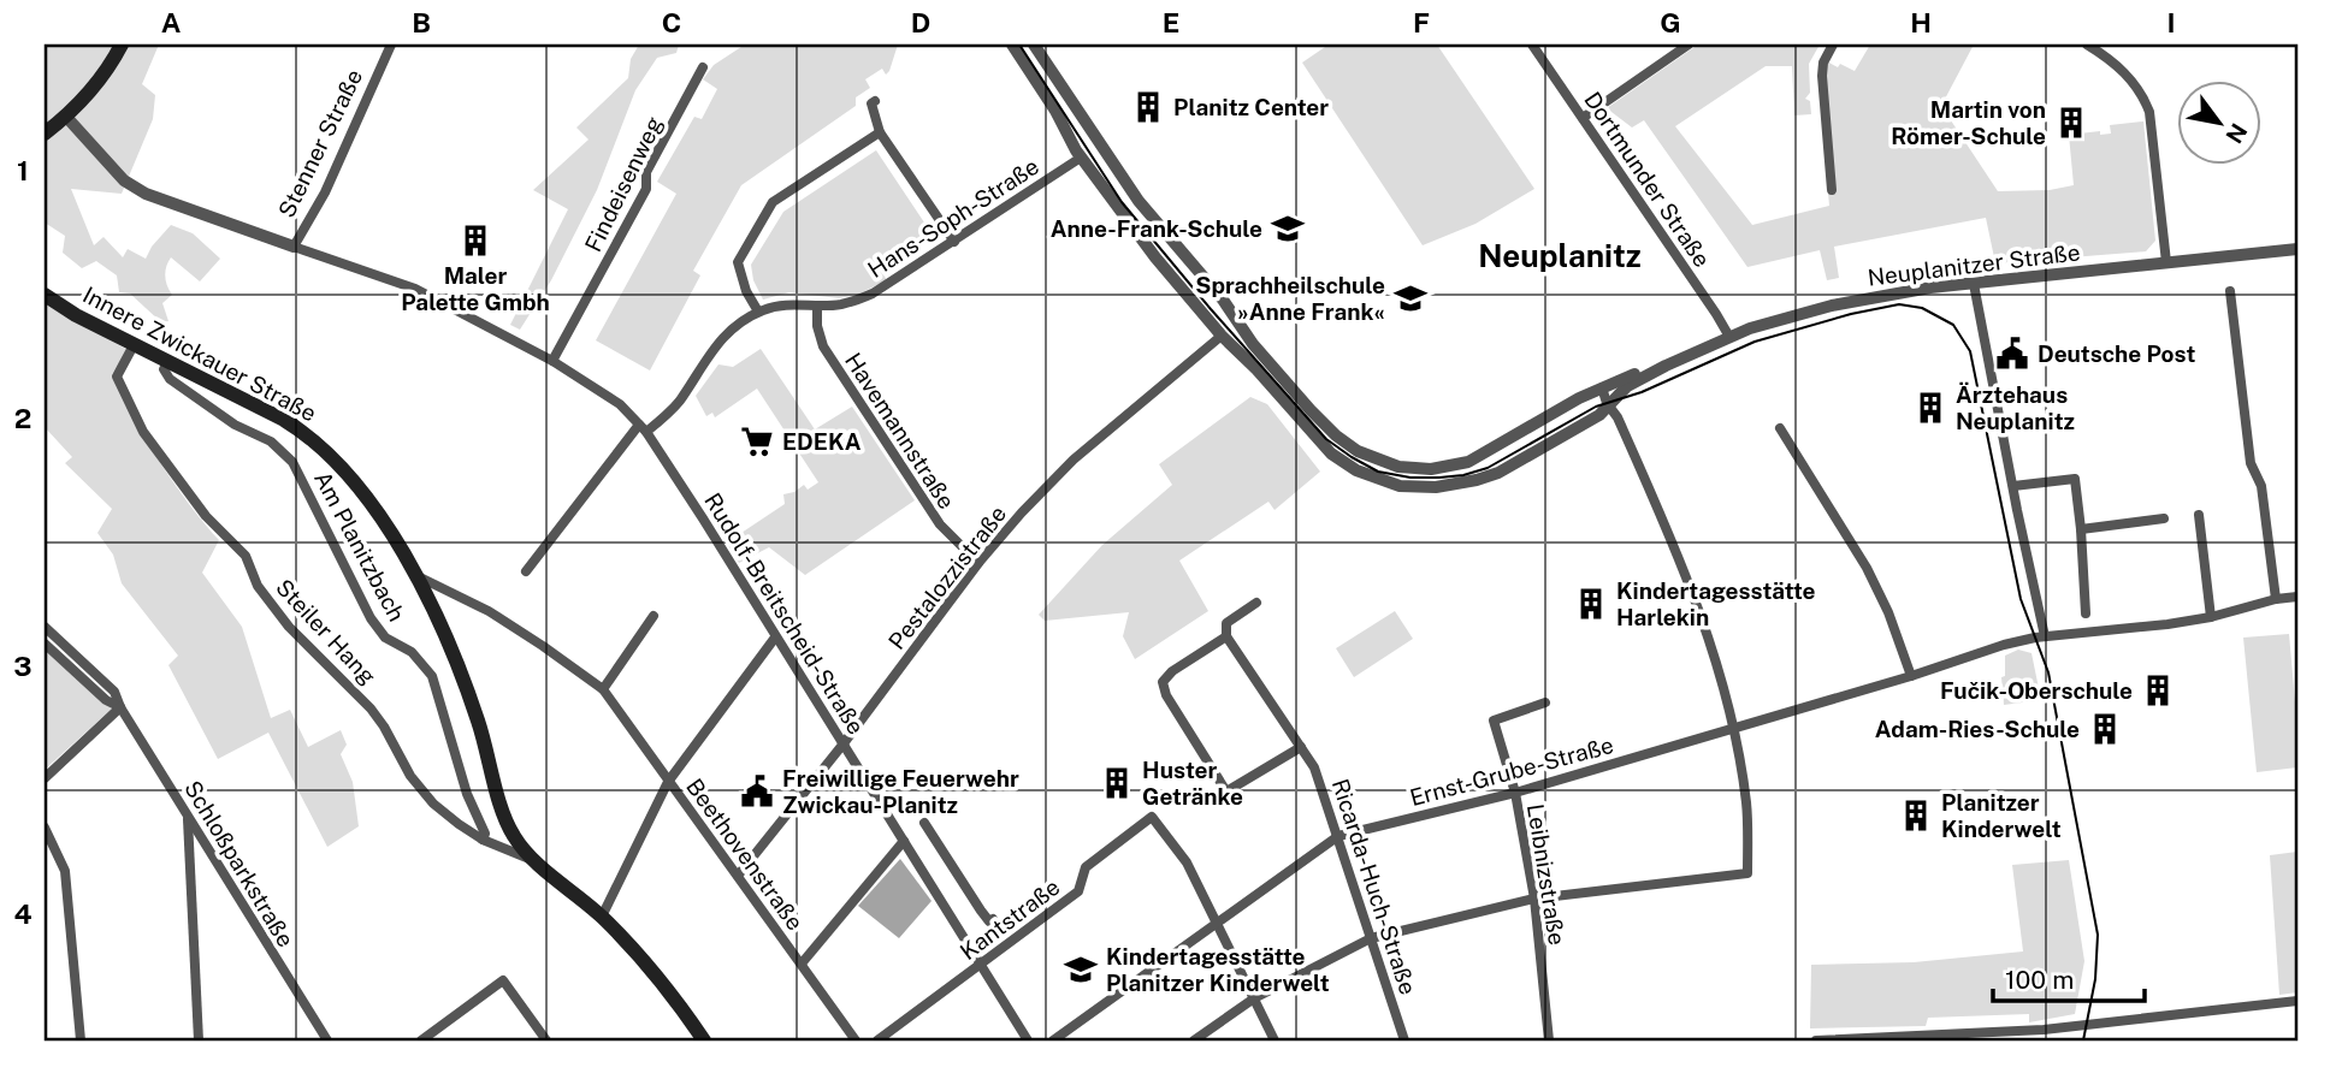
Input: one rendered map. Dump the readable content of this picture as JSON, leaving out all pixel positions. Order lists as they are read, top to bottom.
{
  "streets": {
    "main road": ["Innere Zwickauer Straße"],
    "street": [
      "Stenner Straße",
      "Dortmunder Straße",
      "Findeisenweg",
      "Hans-Soph-Straße",
      "Neuplanitzer Straße",
      "Havemannstraße",
      "Am Planitzbach",
      "Pestalozzistraße",
      "Rudolf-Breitscheid-Straße",
      "Steiler Hang",
      "Ernst-Grube-Straße",
      "Beethovenstraße",
      "Schloßparkstraße",
      "Leibnizstraße",
      "Ricarda-Huch-Straße",
      "Kantstraße"
    ]
  },
  "crossings": [
    ["Stenner Straße", "Rudolf-Breitscheid-Straße"],
    ["Dortmunder Straße", "Neuplanitzer Straße"],
    ["Findeisenweg", "Rudolf-Breitscheid-Straße"],
    ["Hans-Soph-Straße", "Neuplanitzer Straße"],
    ["Hans-Soph-Straße", "Havemannstraße"],
    ["Hans-Soph-Straße", "Rudolf-Breitscheid-Straße"],
    ["Neuplanitzer Straße", "Pestalozzistraße"],
    ["Innere Zwickauer Straße", "Am Planitzbach"],
    ["Innere Zwickauer Straße", "Steiler Hang"],
    ["Innere Zwickauer Straße", "Beethovenstraße"],
    ["Havemannstraße", "Pestalozzistraße"],
    ["Am Planitzbach", "Steiler Hang"],
    ["Pestalozzistraße", "Rudolf-Breitscheid-Straße"],
    ["Pestalozzistraße", "Beethovenstraße"],
    ["Rudolf-Breitscheid-Straße", "Kantstraße"],
    ["Ernst-Grube-Straße", "Leibnizstraße"],
    ["Ernst-Grube-Straße", "Ricarda-Huch-Straße"],
    ["Ernst-Grube-Straße", "Kantstraße"]
  ],
  "districts": ["Neuplanitz"],
  "places": {
    "building": [
      "Planitz Center",
      "Martin von Römer-Schule",
      "Maler Palette Gmbh",
      "Ärztehaus Neuplanitz",
      "Kindertagesstätte Harlekin",
      "Fučik-Oberschule",
      "Adam-Ries-Schule",
      "Huster Getränke",
      "Planitzer Kinderwelt"
    ],
    "school or university": ["Anne-Frank-Schule", "Sprachheilschule »Anne Frank«", "Kindertagesstätte Planitzer Kinderwelt"],
    "public building": ["Deutsche Post", "Freiwillige Feuerwehr Zwickau-Planitz"],
    "supermarket": ["EDEKA"]
  },
  "scale_bar": "100 m",
  "north": "bottom right",
  "grid": {
    "columns": [
      "A",
      "B",
      "C",
      "D",
      "E",
      "F",
      "G",
      "H",
      "I"
    ],
    "rows": [
      "1",
      "2",
      "3",
      "4"
    ]
  }
}
